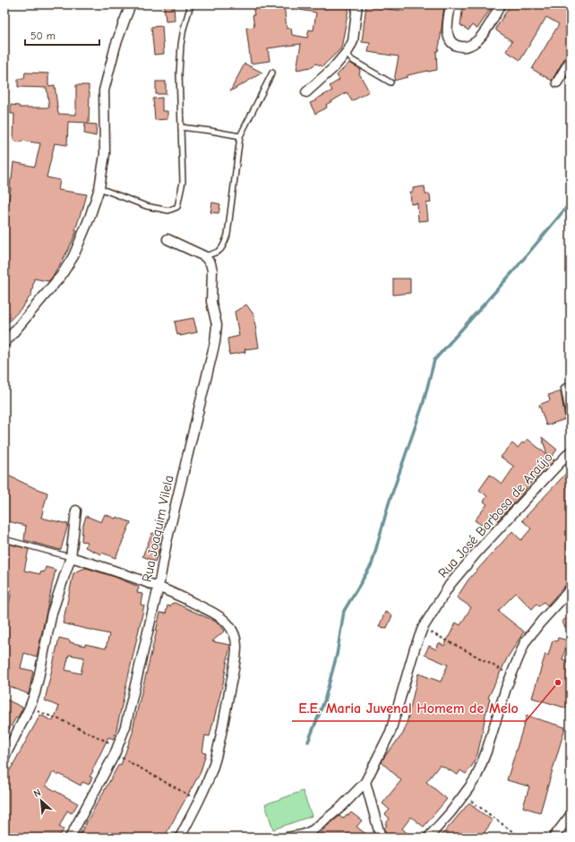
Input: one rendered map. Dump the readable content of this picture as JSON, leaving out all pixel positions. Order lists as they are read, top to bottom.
{
  "streets": {
    "street": ["Rua José Barbosa de Araújo", "Rua Joaquim Vilela"]
  },
  "places": ["E.E. Maria Juvenal Homem de Melo"],
  "scale_bar": "50 m",
  "north": "top left"
}
